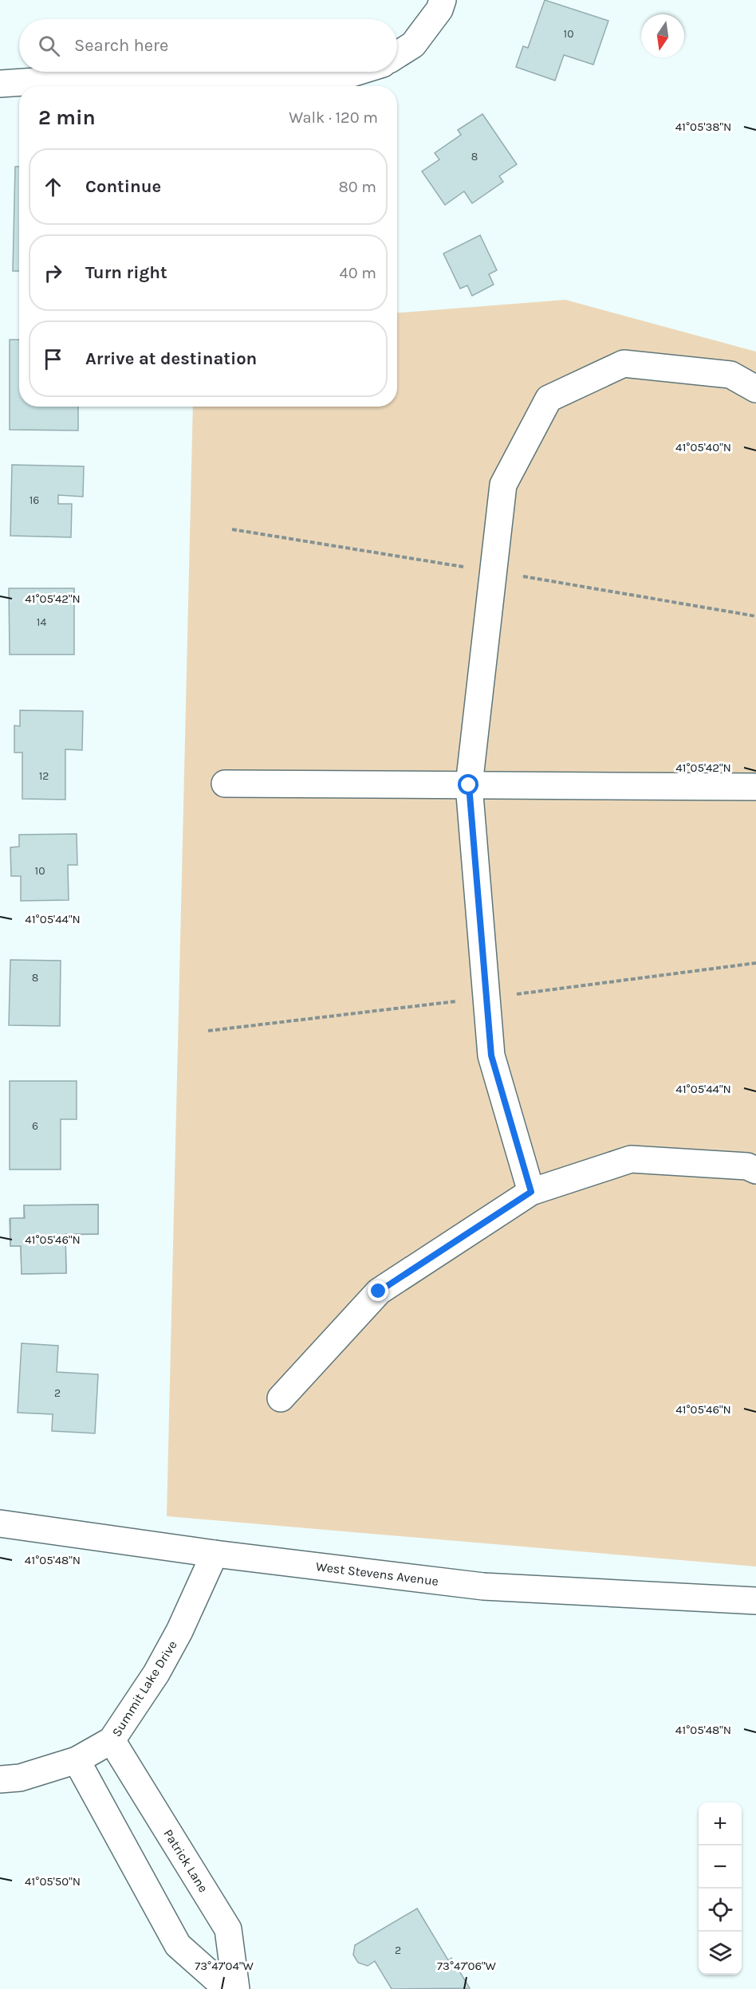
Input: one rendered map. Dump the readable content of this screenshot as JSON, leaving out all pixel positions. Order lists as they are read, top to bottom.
{
  "streets": {
    "street": ["West Stevens Avenue", "Summit Lake Drive", "Patrick Lane"]
  },
  "crossings": [
    ["West Stevens Avenue", "Summit Lake Drive"],
    ["Summit Lake Drive", "Patrick Lane"]
  ],
  "house_numbers": [
    "10",
    "8",
    "16",
    "14",
    "12",
    "10",
    "8",
    "6",
    "2",
    "2"
  ],
  "north": "bottom",
  "page": {
    "search": "Search here",
    "heading": ["2 min", "Walk · 120 m"],
    "list": [
      ["Continue", "80 m"],
      ["Turn right", "40 m"],
      "Arrive at destination"
    ],
    "map_buttons": ["+", "−"]
  },
  "coordinates": [
    "41°05'38\"N",
    "41°05'40\"N",
    "41°05'42\"N",
    "41°05'44\"N",
    "41°05'46\"N",
    "41°05'48\"N",
    "41°05'50\"N",
    "73°47'04\"W",
    "73°47'06\"W"
  ]
}
